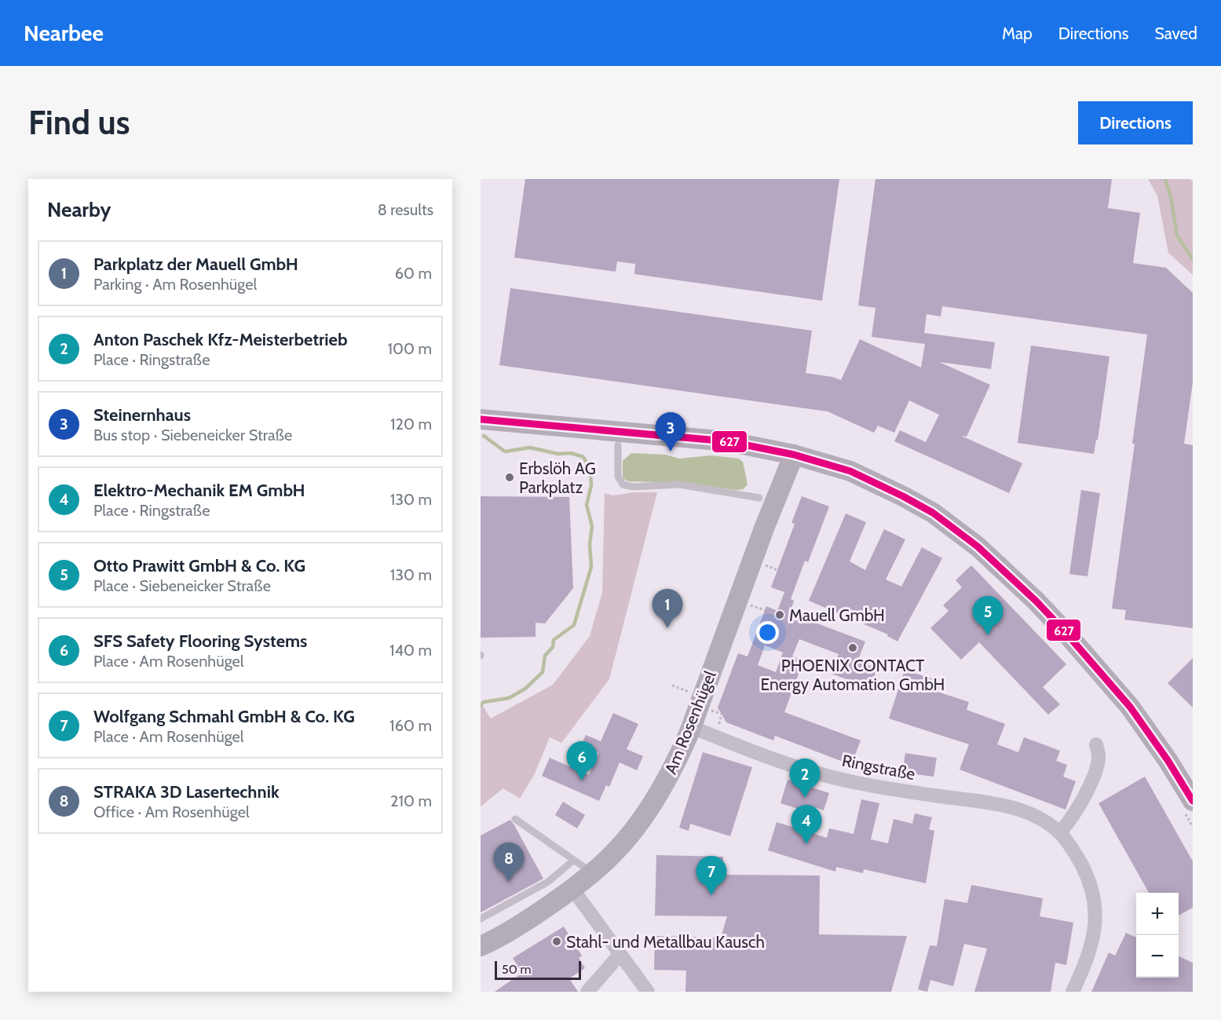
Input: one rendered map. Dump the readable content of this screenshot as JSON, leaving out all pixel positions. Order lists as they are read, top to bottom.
{
  "streets": {
    "main road": ["Am Rosenhügel"],
    "street": ["Ringstraße"]
  },
  "crossings": [
    ["Am Rosenhügel", "Ringstraße"]
  ],
  "places": [
    "Erbslöh AG Parkplatz",
    "Mauell GmbH",
    "PHOENIX CONTACT Energy Automation GmbH",
    "Stahl- und Metallbau Kausch"
  ],
  "lines": ["transit line 627"],
  "scale_bar": "50 m",
  "page": {
    "header": "Nearbee",
    "nav": ["Map", "Directions", "Saved"],
    "buttons": "Directions",
    "title": "Find us",
    "heading": ["Nearby", "8 results"],
    "list": [
      {
        "mark": "1",
        "name": "Parkplatz der Mauell GmbH",
        "note": "Parking · Am Rosenhügel",
        "value": "60 m"
      },
      {
        "mark": "2",
        "name": "Anton Paschek Kfz-Meisterbetrieb",
        "note": "Place · Ringstraße",
        "value": "100 m"
      },
      {
        "mark": "3",
        "name": "Steinernhaus",
        "note": "Bus stop · Siebeneicker Straße",
        "value": "120 m"
      },
      {
        "mark": "4",
        "name": "Elektro-Mechanik EM GmbH",
        "note": "Place · Ringstraße",
        "value": "130 m"
      },
      {
        "mark": "5",
        "name": "Otto Prawitt GmbH & Co. KG",
        "note": "Place · Siebeneicker Straße",
        "value": "130 m"
      },
      {
        "mark": "6",
        "name": "SFS Safety Flooring Systems",
        "note": "Place · Am Rosenhügel",
        "value": "140 m"
      },
      {
        "mark": "7",
        "name": "Wolfgang Schmahl GmbH & Co. KG",
        "note": "Place · Am Rosenhügel",
        "value": "160 m"
      },
      {
        "mark": "8",
        "name": "STRAKA 3D Lasertechnik",
        "note": "Office · Am Rosenhügel",
        "value": "210 m"
      }
    ],
    "pins": [
      "3",
      "1",
      "5",
      "6",
      "2",
      "4",
      "8",
      "7"
    ],
    "map_buttons": ["+", "−"],
    "scale": "50 m"
  }
}
